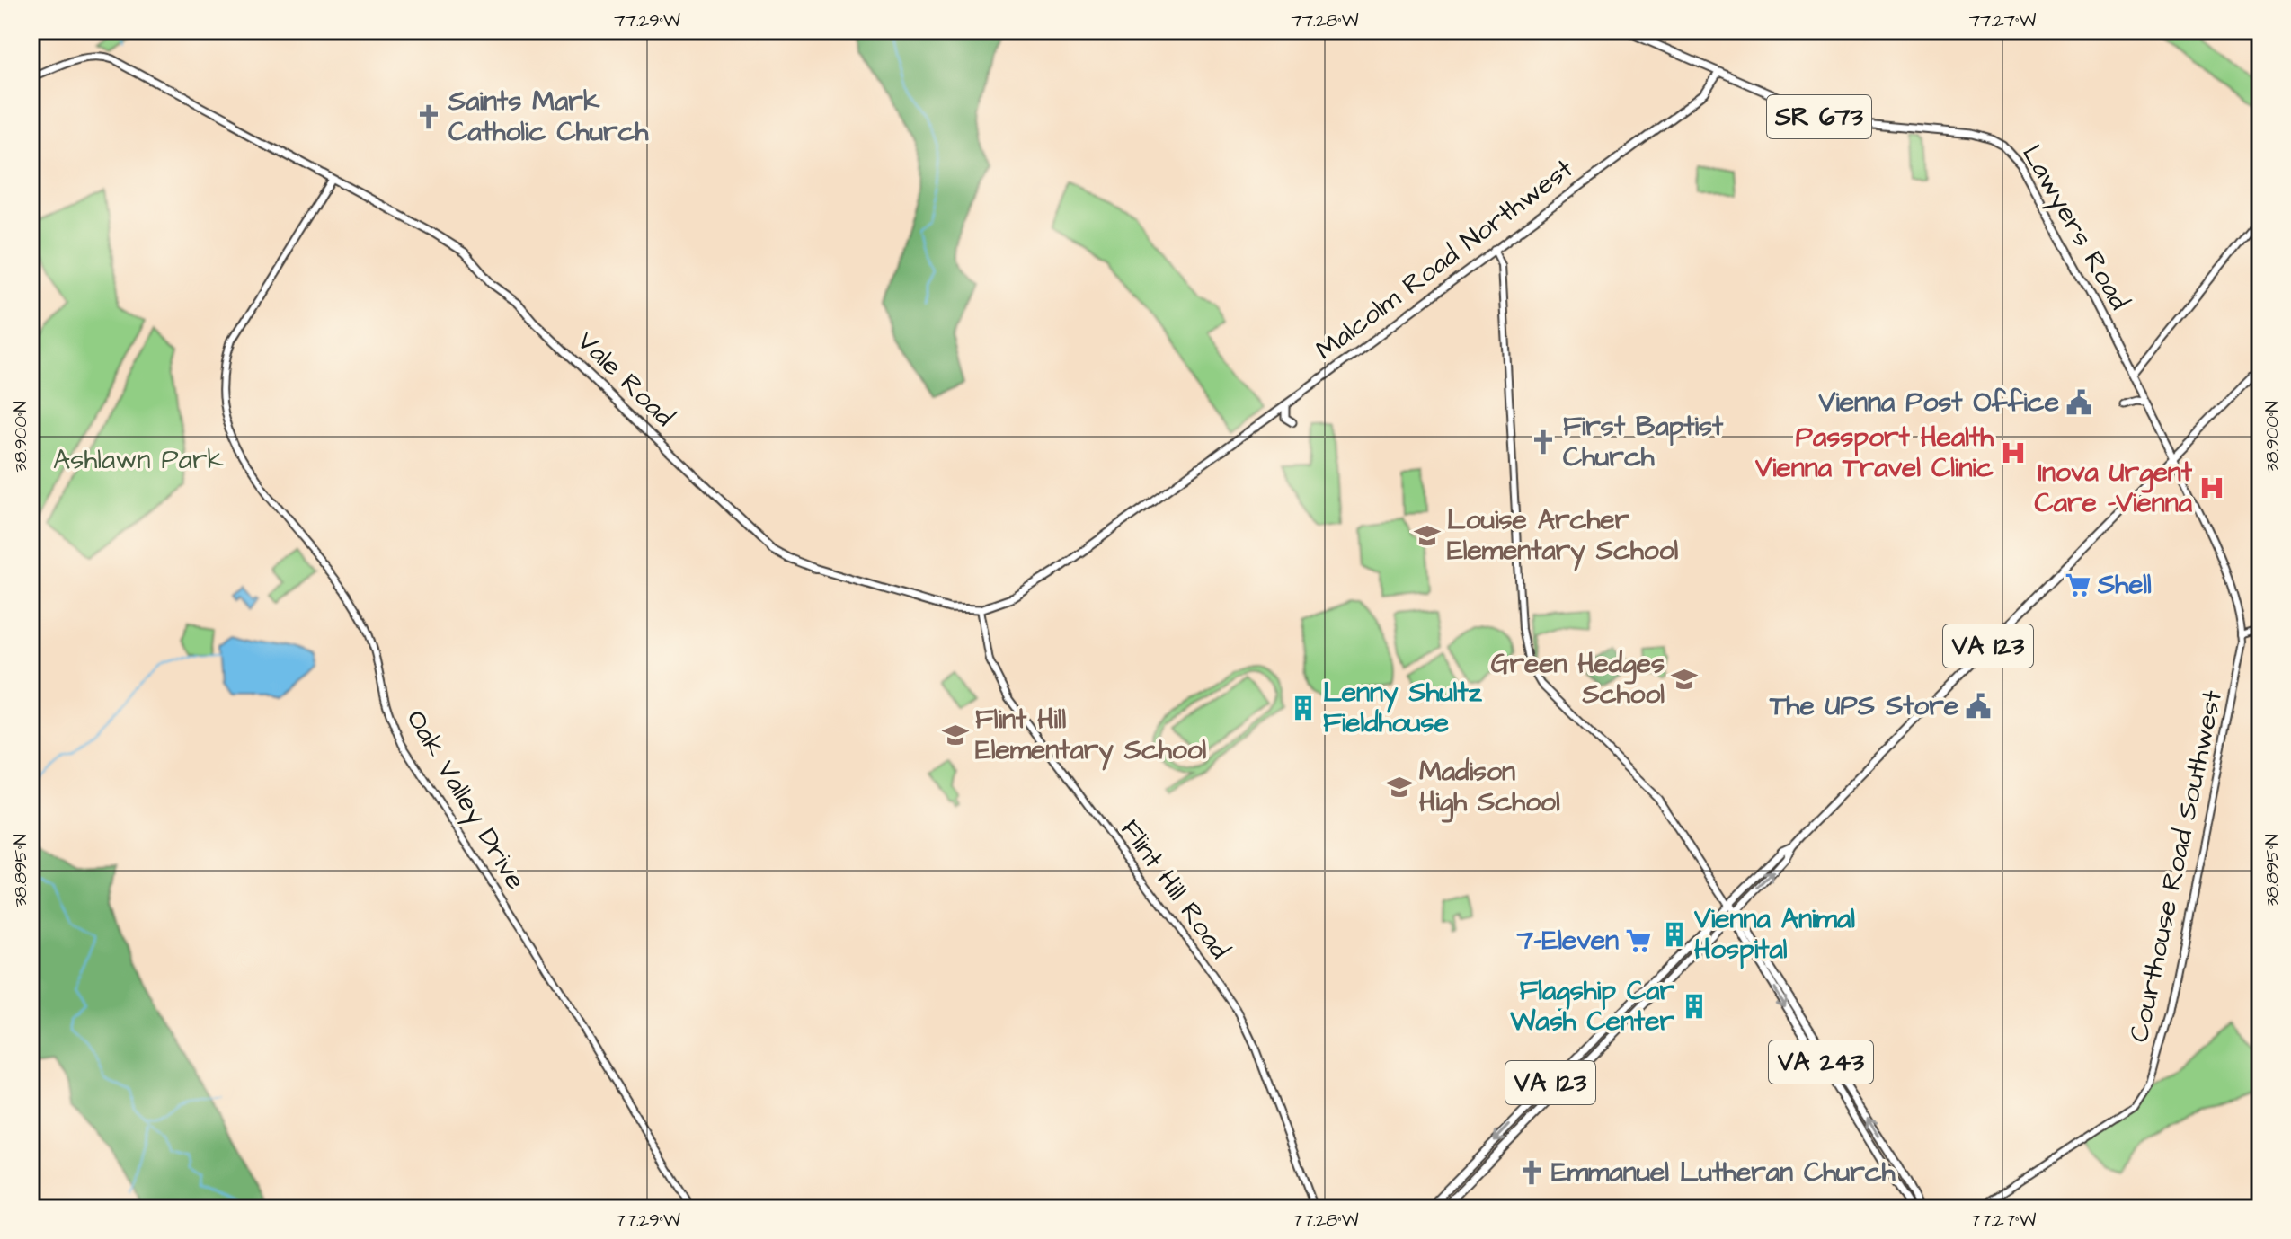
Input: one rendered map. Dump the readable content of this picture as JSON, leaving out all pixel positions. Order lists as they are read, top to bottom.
{
  "streets": {
    "main road": [
      "SR 673",
      "Lawyers Road",
      "Malcolm Road Northwest",
      "Vale Road",
      "VA 123",
      "VA 243"
    ],
    "street": ["Oak Valley Drive", "Courthouse Road Southwest", "Flint Hill Road"]
  },
  "crossings": [
    ["Lawyers Road", "Malcolm Road Northwest"],
    ["Lawyers Road", "VA 123"],
    ["Lawyers Road", "Courthouse Road Southwest"],
    ["Malcolm Road Northwest", "Vale Road"],
    ["Vale Road", "Oak Valley Drive"],
    ["Vale Road", "Flint Hill Road"],
    ["VA 123", "Courthouse Road Southwest"],
    ["VA 123", "VA 243"]
  ],
  "parks": ["Ashlawn Park"],
  "places": {
    "church": ["Saints Mark Catholic Church", "First Baptist Church", "Emmanuel Lutheran Church"],
    "public building": ["Vienna Post Office", "The UPS Store"],
    "hospital": ["Passport Health Vienna Travel Clinic", "Inova Urgent Care –Vienna"],
    "school or university": [
      "Louise Archer Elementary School",
      "Green Hedges School",
      "Flint Hill Elementary School",
      "Madison High School"
    ],
    "supermarket": ["Shell", "7-Eleven"],
    "building": ["Lenny Shultz Fieldhouse", "Vienna Animal Hospital", "Flagship Car Wash Center"]
  },
  "coordinates": [
    "77.29°W",
    "77.28°W",
    "77.27°W",
    "38.900°N",
    "38.895°N"
  ]
}
